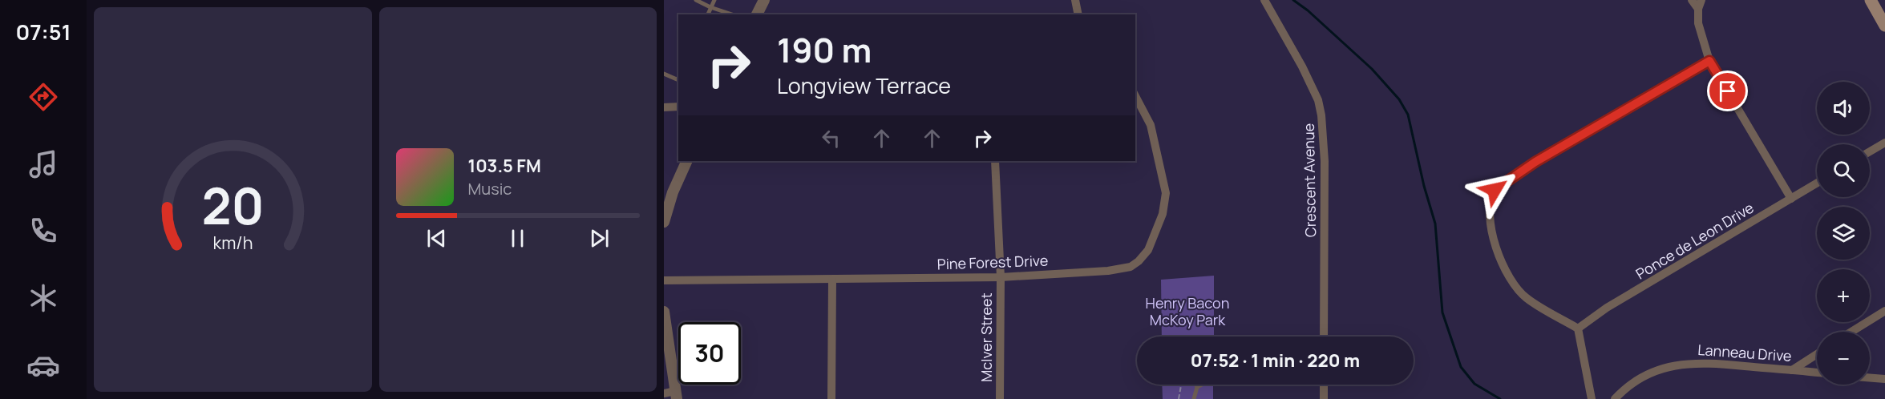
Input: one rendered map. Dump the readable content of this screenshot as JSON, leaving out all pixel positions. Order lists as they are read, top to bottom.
{
  "streets": {
    "street": [
      "Crescent Avenue",
      "Ponce de Leon Drive",
      "Pine Forest Drive",
      "McIver Street",
      "Lanneau Drive"
    ]
  },
  "crossings": [
    ["Pine Forest Drive", "McIver Street"]
  ],
  "parks": ["Henry Bacon McKoy Park"],
  "page": {
    "tabs": "07:51",
    "turn": ["190 m", "Longview Terrace"],
    "map_buttons": ["+", "−"],
    "song": ["103.5 FM", "Music"],
    "limit": "30",
    "trip": "07:52 · 1 min · 220 m",
    "gauge": ["20", "km/h"]
  }
}
